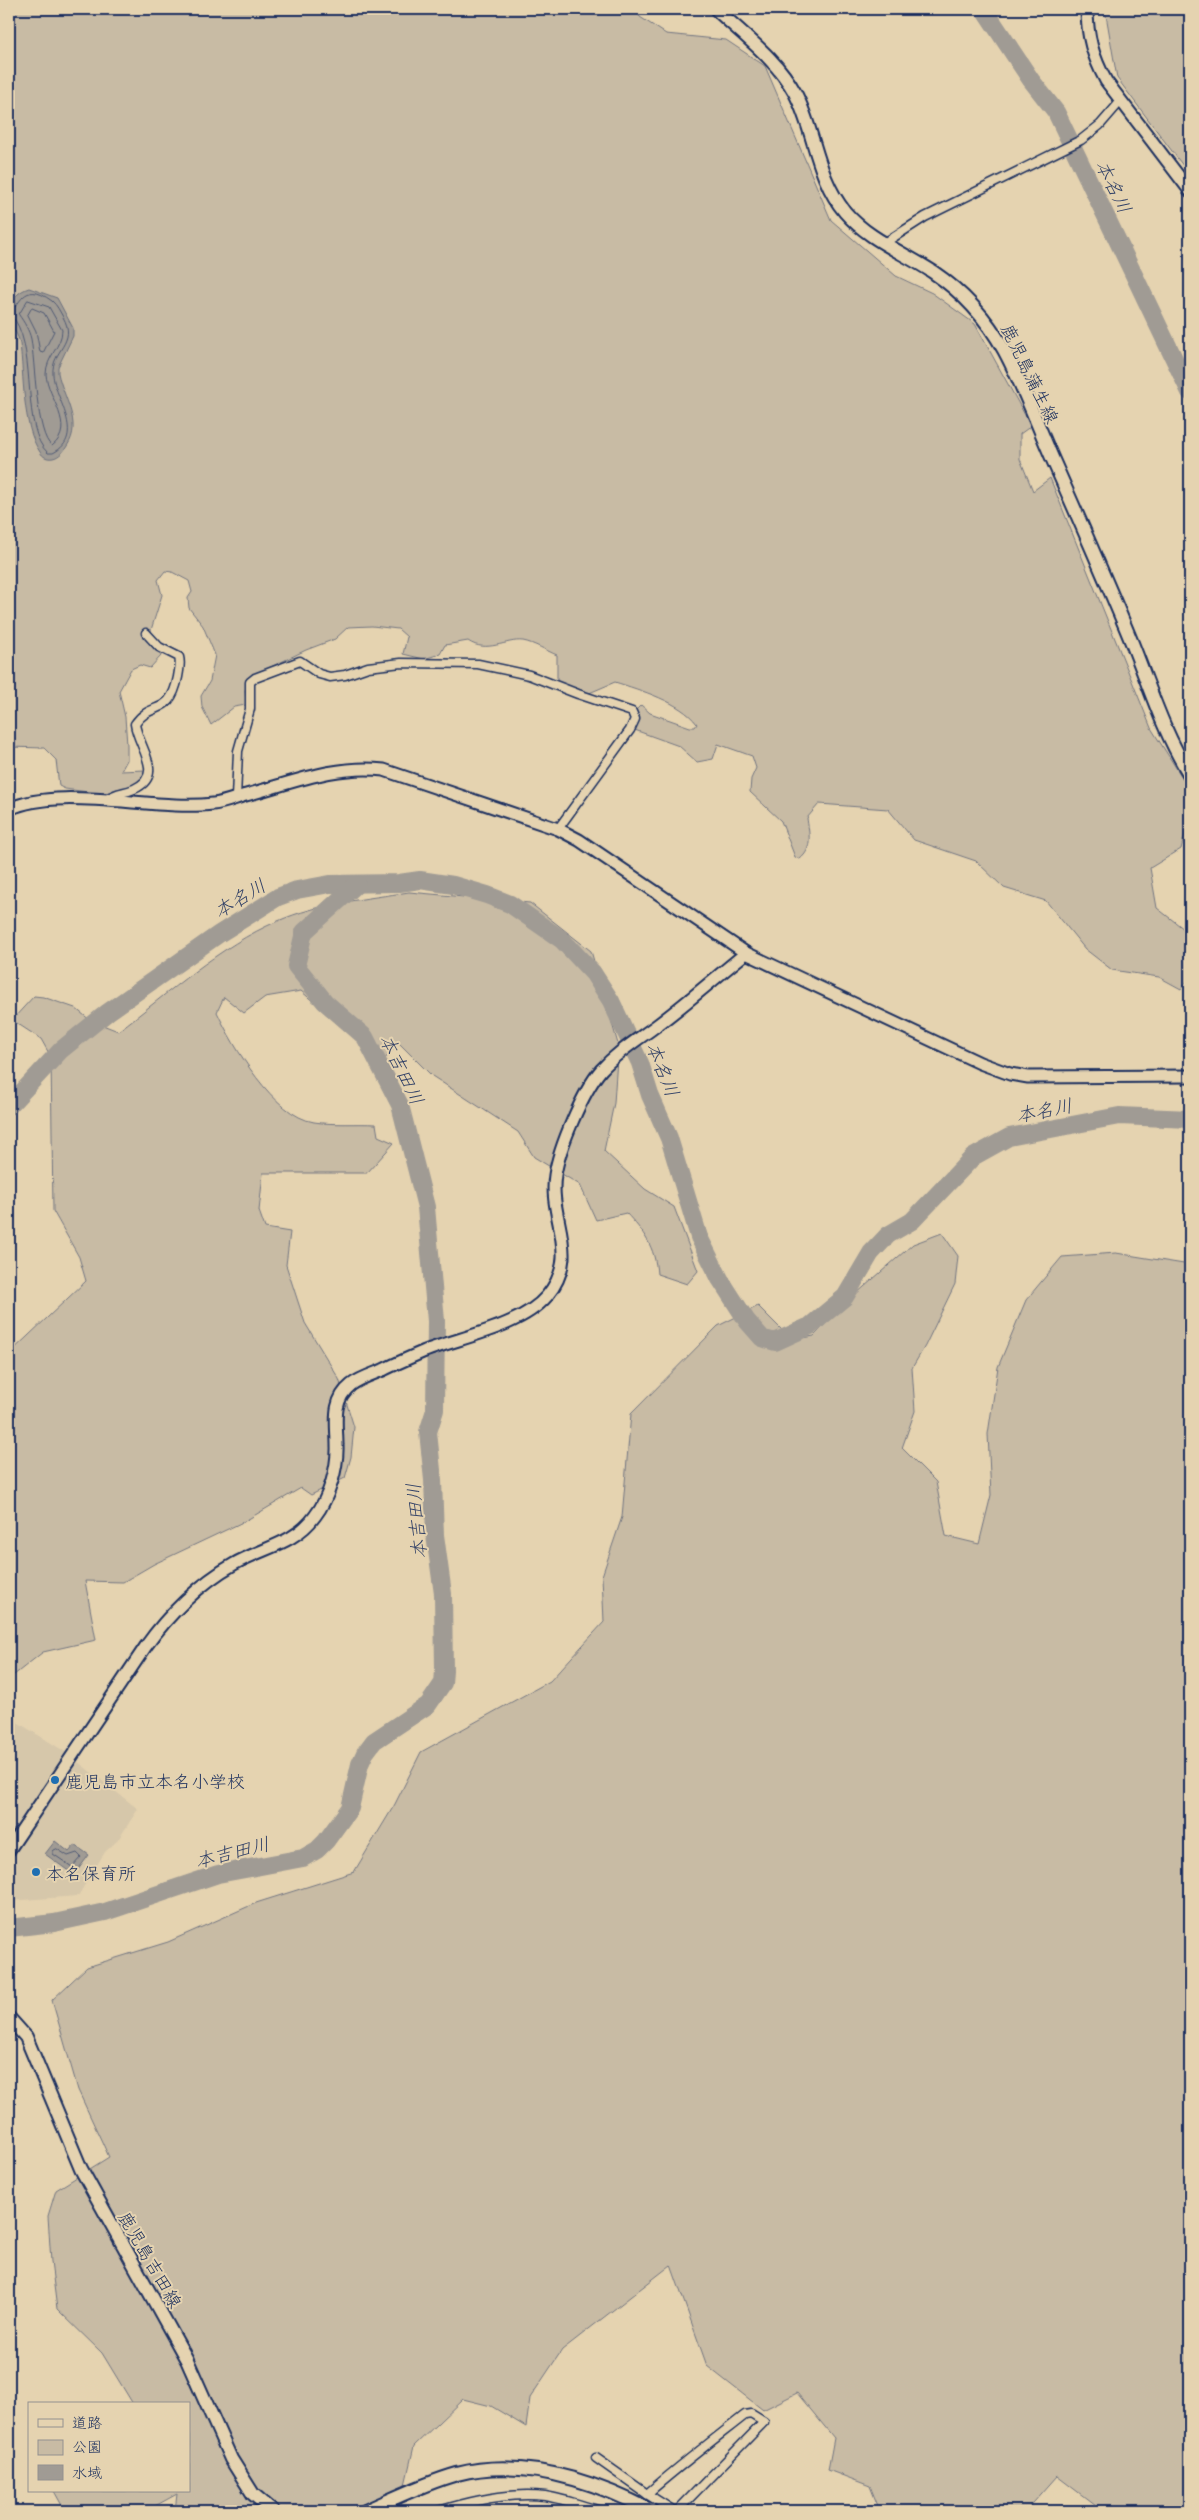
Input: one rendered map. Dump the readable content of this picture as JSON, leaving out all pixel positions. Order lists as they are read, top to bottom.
{
  "streets": {
    "main road": ["鹿児島蒲生線", "鹿児島吉田線"]
  },
  "water": ["本名川", "本吉田川"],
  "places": ["鹿児島市立本名小学校", "本名保育所"],
  "legend": ["道路", "公園", "水域"]
}
